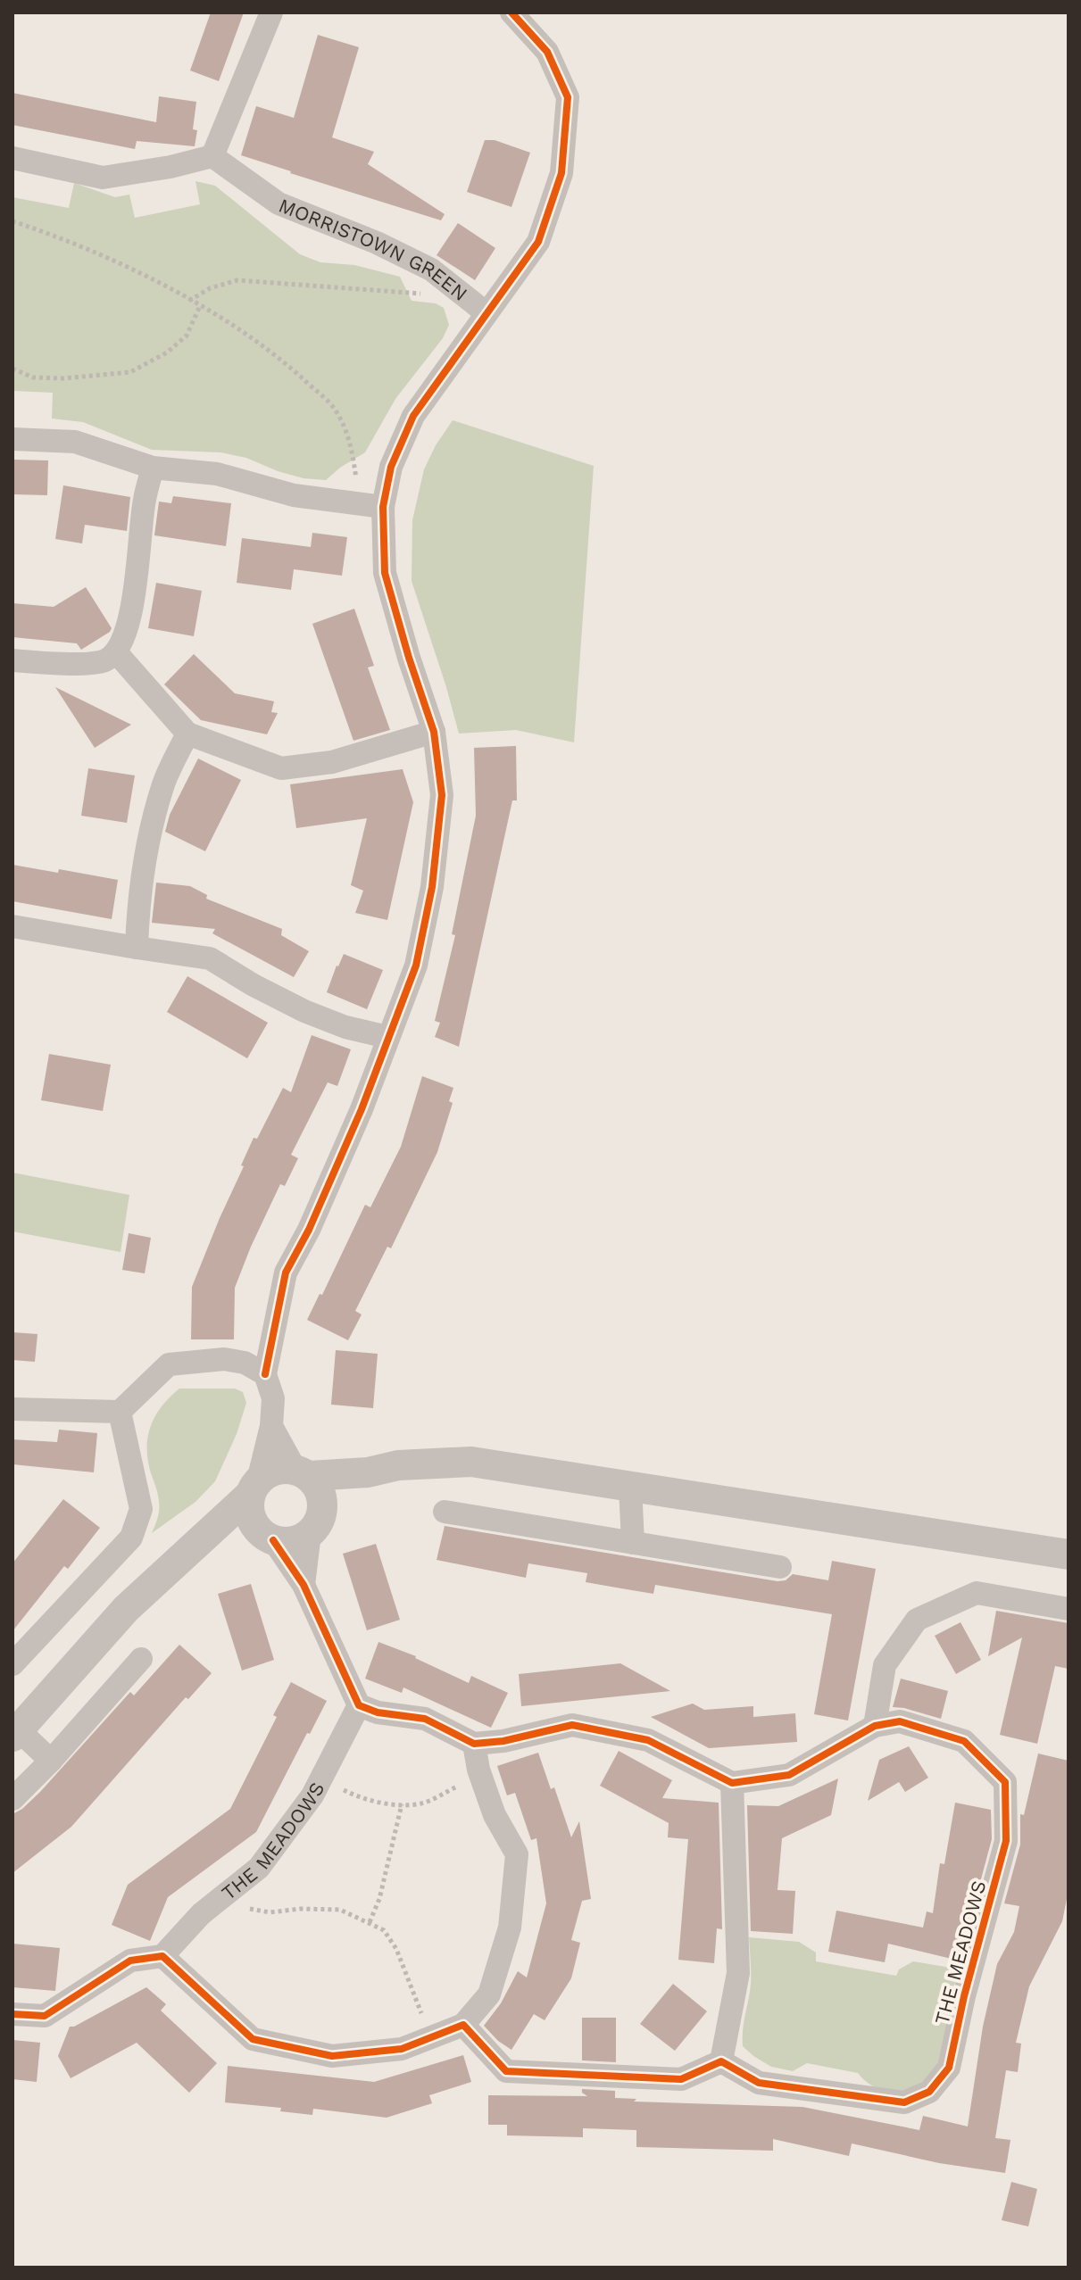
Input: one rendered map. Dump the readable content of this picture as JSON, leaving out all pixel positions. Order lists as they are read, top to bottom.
{
  "streets": {
    "street": ["MORRISTOWN GREEN", "THE MEADOWS"]
  }
}
